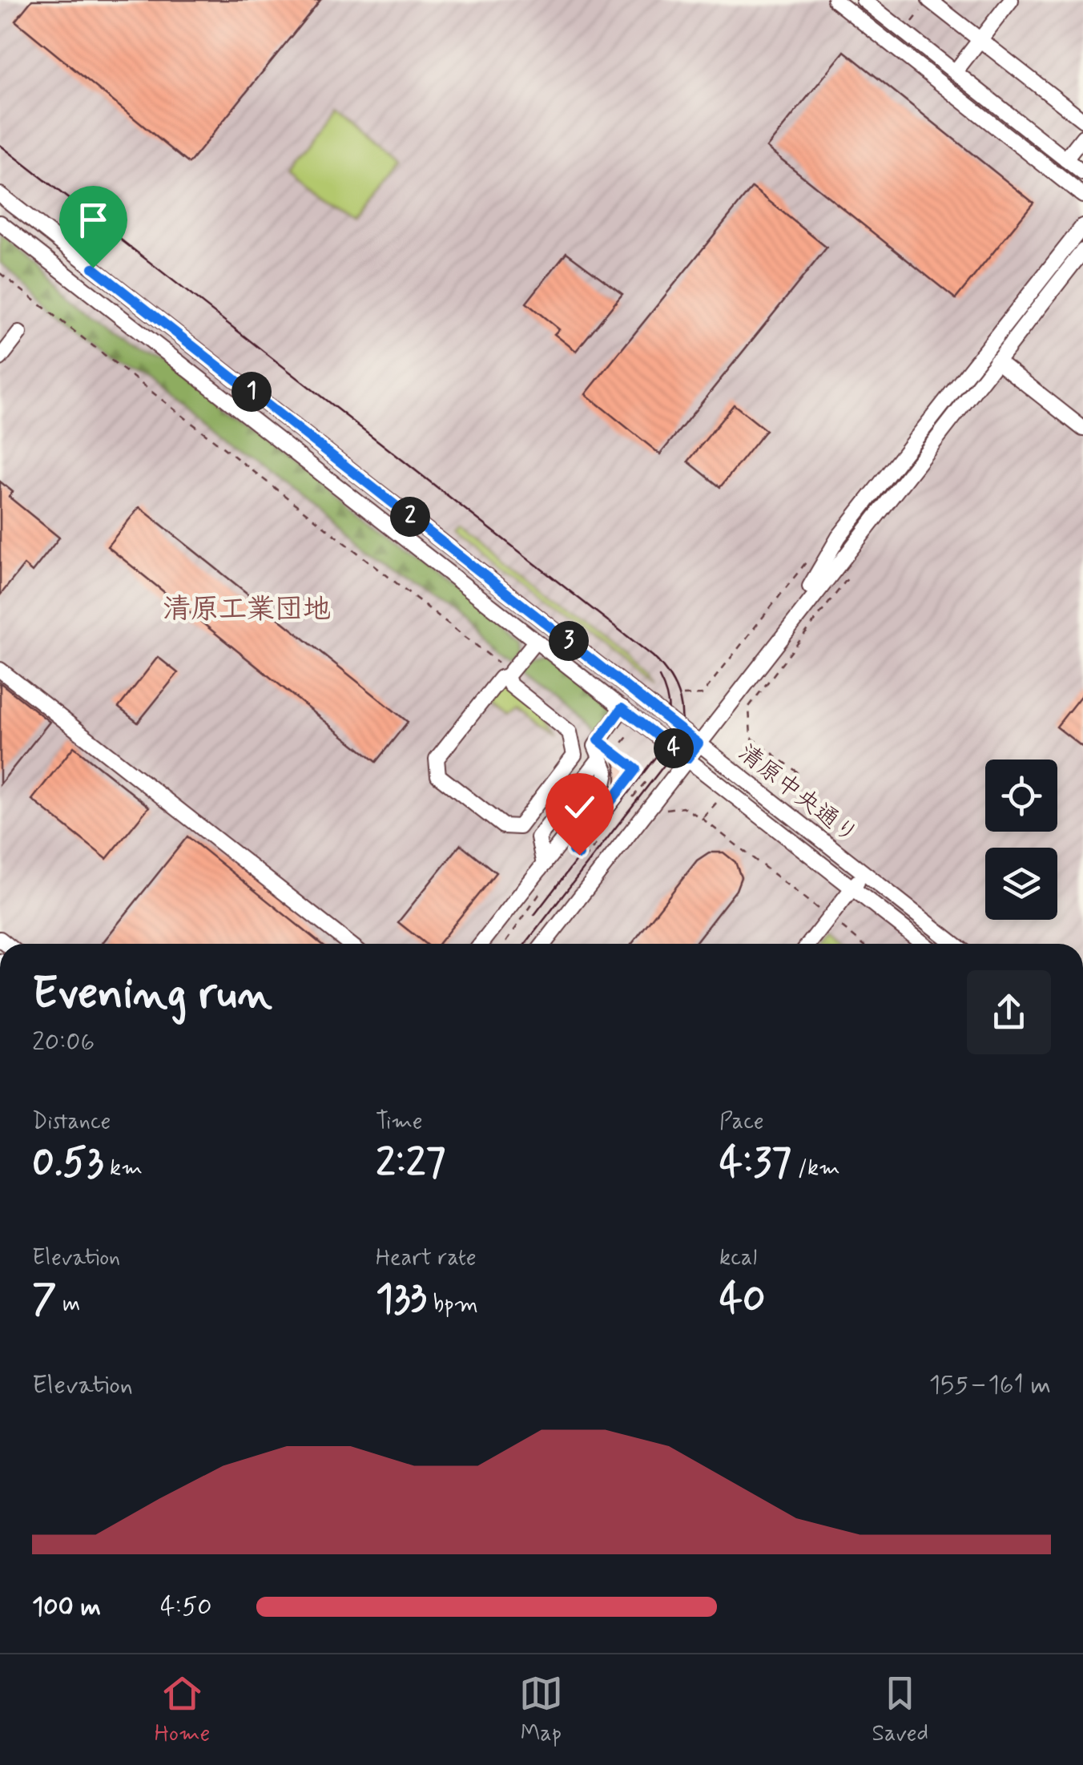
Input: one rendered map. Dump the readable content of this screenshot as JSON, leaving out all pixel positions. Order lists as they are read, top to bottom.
{
  "streets": {
    "street": ["清原中央通り"]
  },
  "districts": ["清原工業団地"],
  "page": {
    "pins": [
      "1",
      "2",
      "3",
      "4"
    ],
    "heading": ["Evening run", "20:06"],
    "stats": [
      ["Distance", "0.53 km"],
      ["Time", "2:27"],
      ["Pace", "4:37 /km"],
      ["Elevation", "7 m"],
      ["Heart rate", "133 bpm"],
      ["kcal", "40"]
    ],
    "chart": ["Elevation", "155–161 m"],
    "list": [
      {
        "name": "100 m",
        "note": "4:50"
      }
    ],
    "tabs": ["Home", "Map", "Saved"]
  }
}
